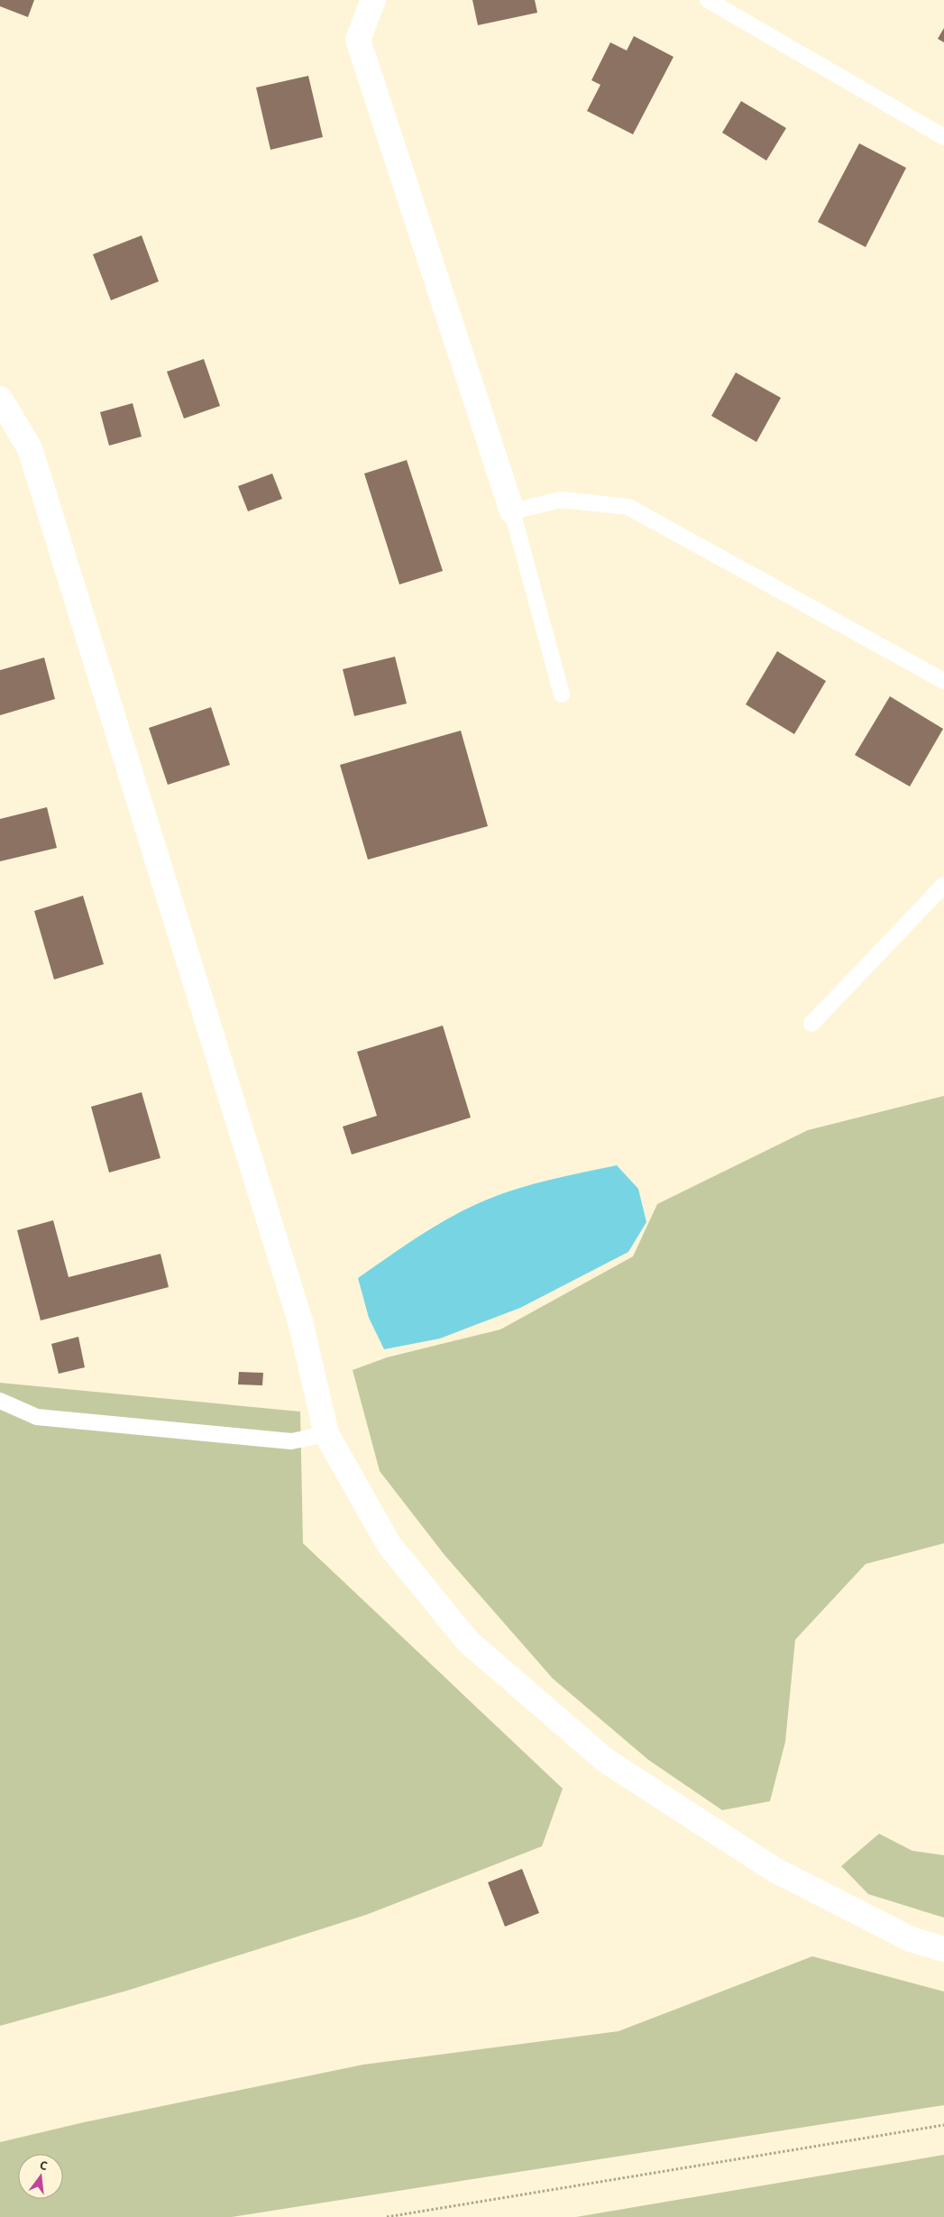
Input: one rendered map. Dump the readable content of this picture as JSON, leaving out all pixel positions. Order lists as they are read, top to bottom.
{
  "north": "top"
}
